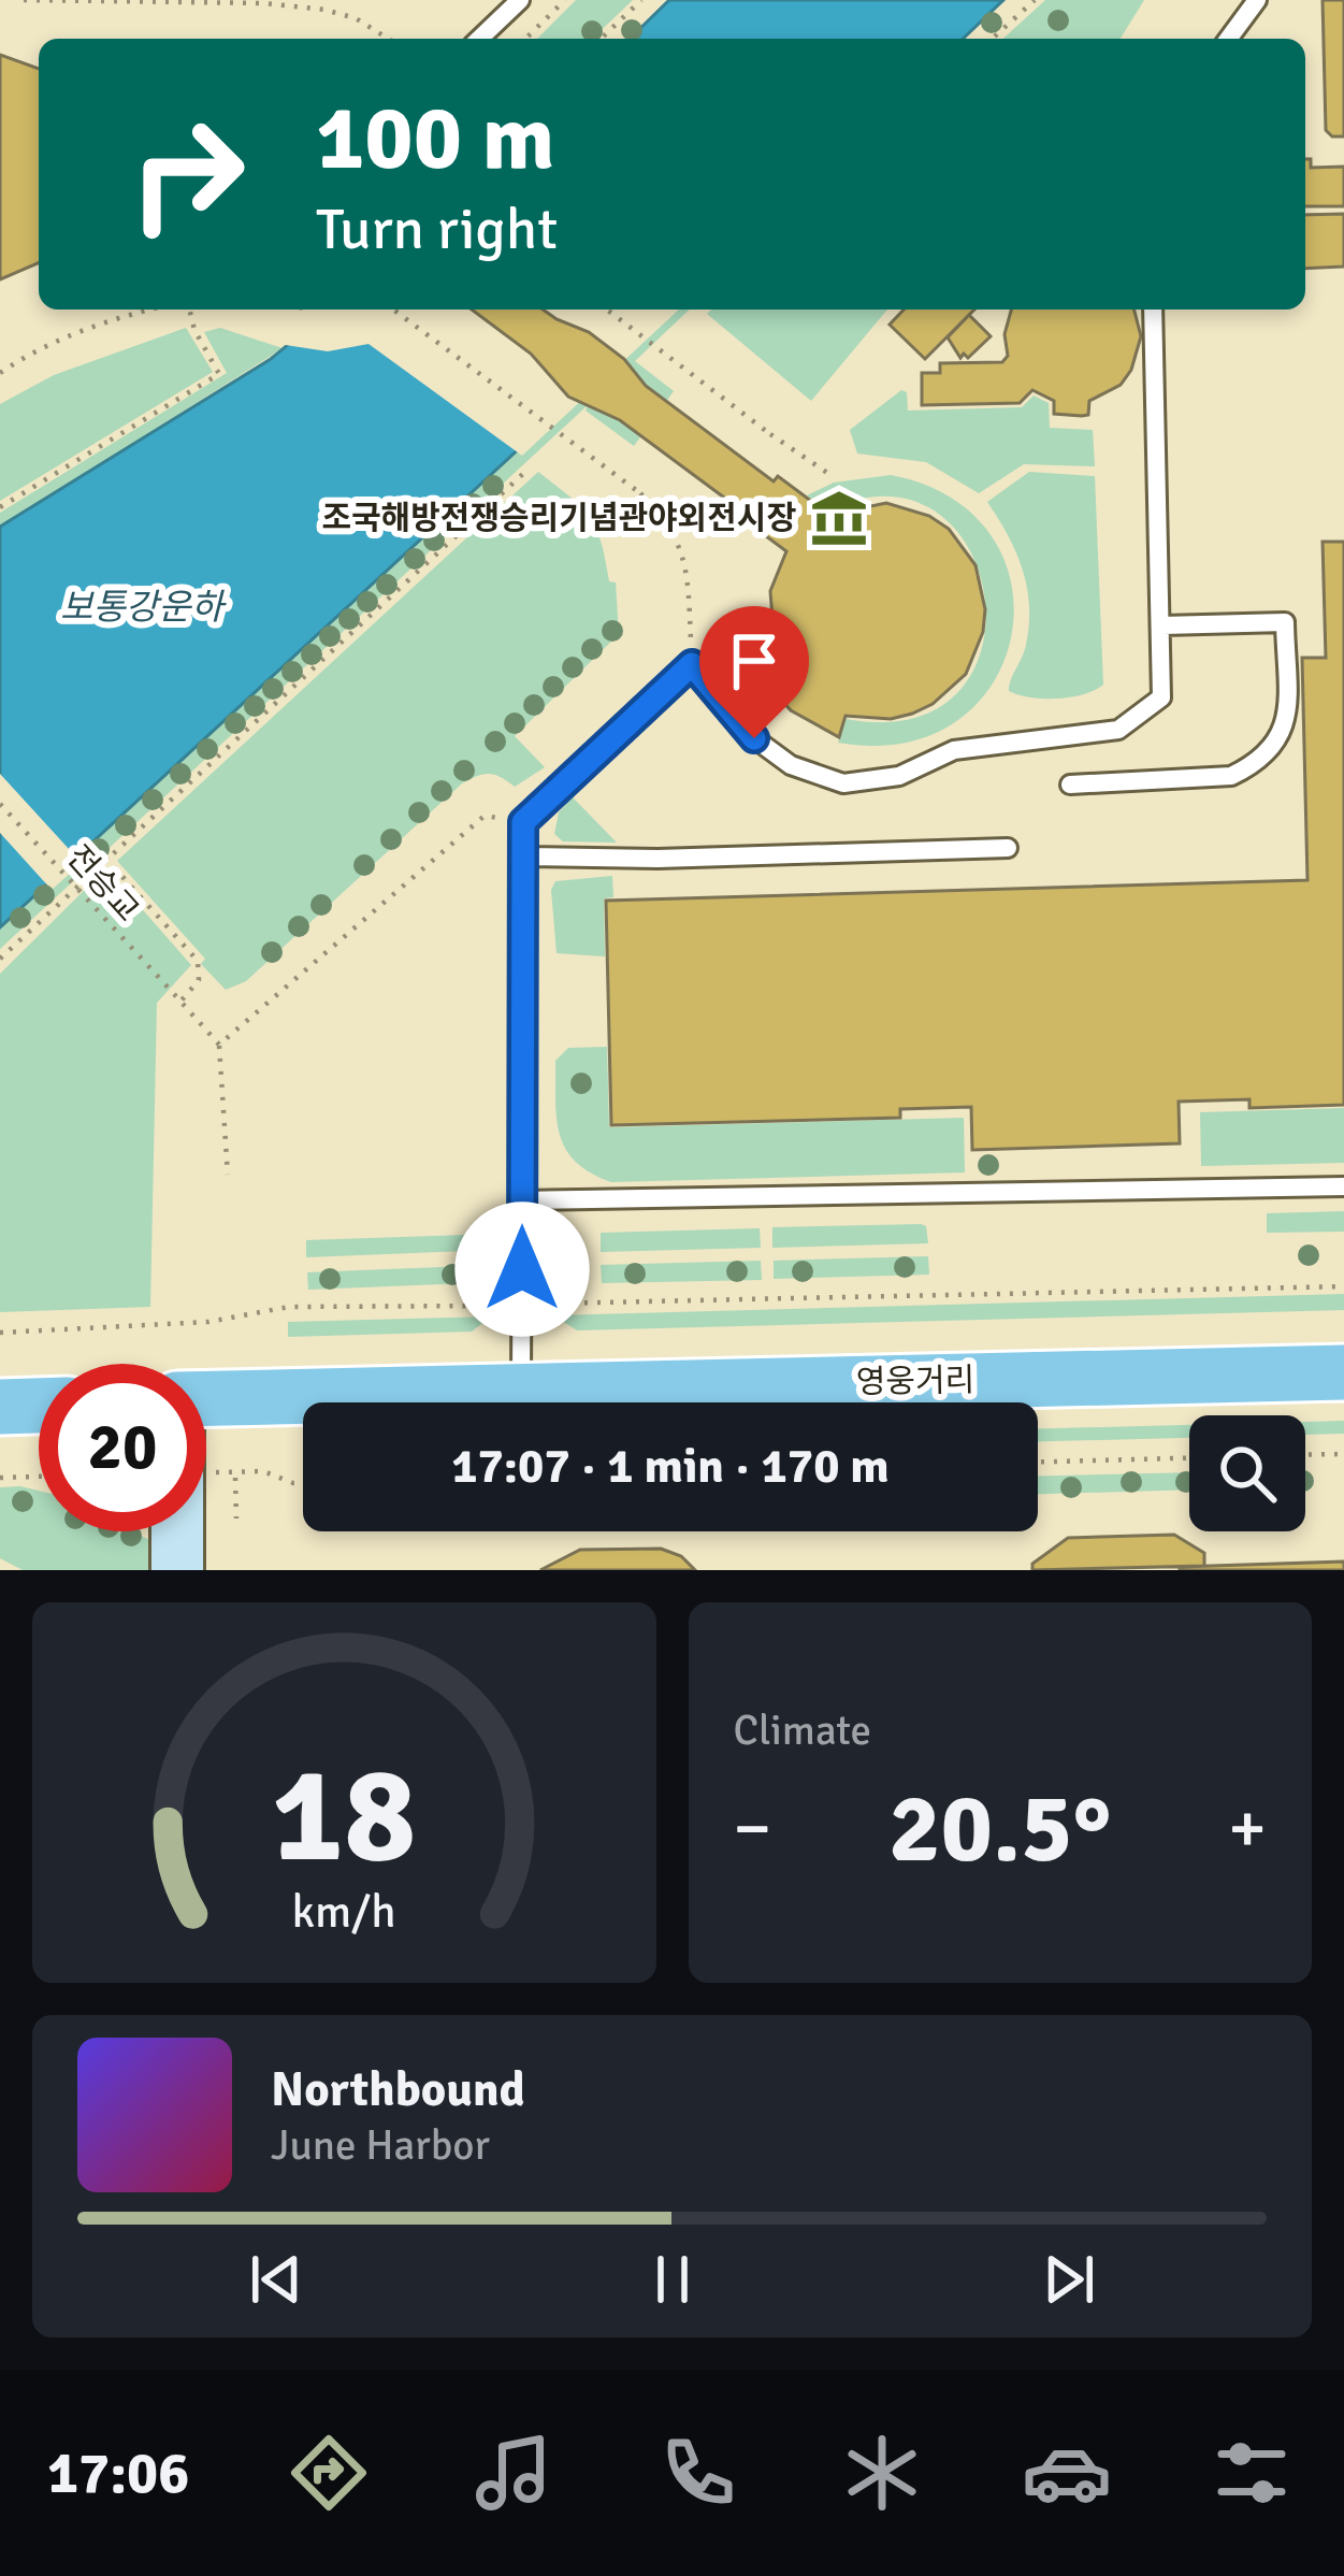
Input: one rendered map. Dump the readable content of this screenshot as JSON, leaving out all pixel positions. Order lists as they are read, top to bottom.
{
  "streets": {
    "main road": ["영웅거리"],
    "path": ["전승교"]
  },
  "water": ["보통강운하"],
  "places": {
    "museum": ["조국해방전쟁승리기념관야외전시장"]
  },
  "page": {
    "turn": ["100 m", "Turn right"],
    "limit": "20",
    "trip": "17:07 · 1 min · 170 m",
    "tile": "Climate",
    "heat": ["−", "20.5°", "+"],
    "song": ["Northbound", "June Harbor"],
    "tabs": "17:06",
    "gauge": ["18", "km/h"]
  }
}
